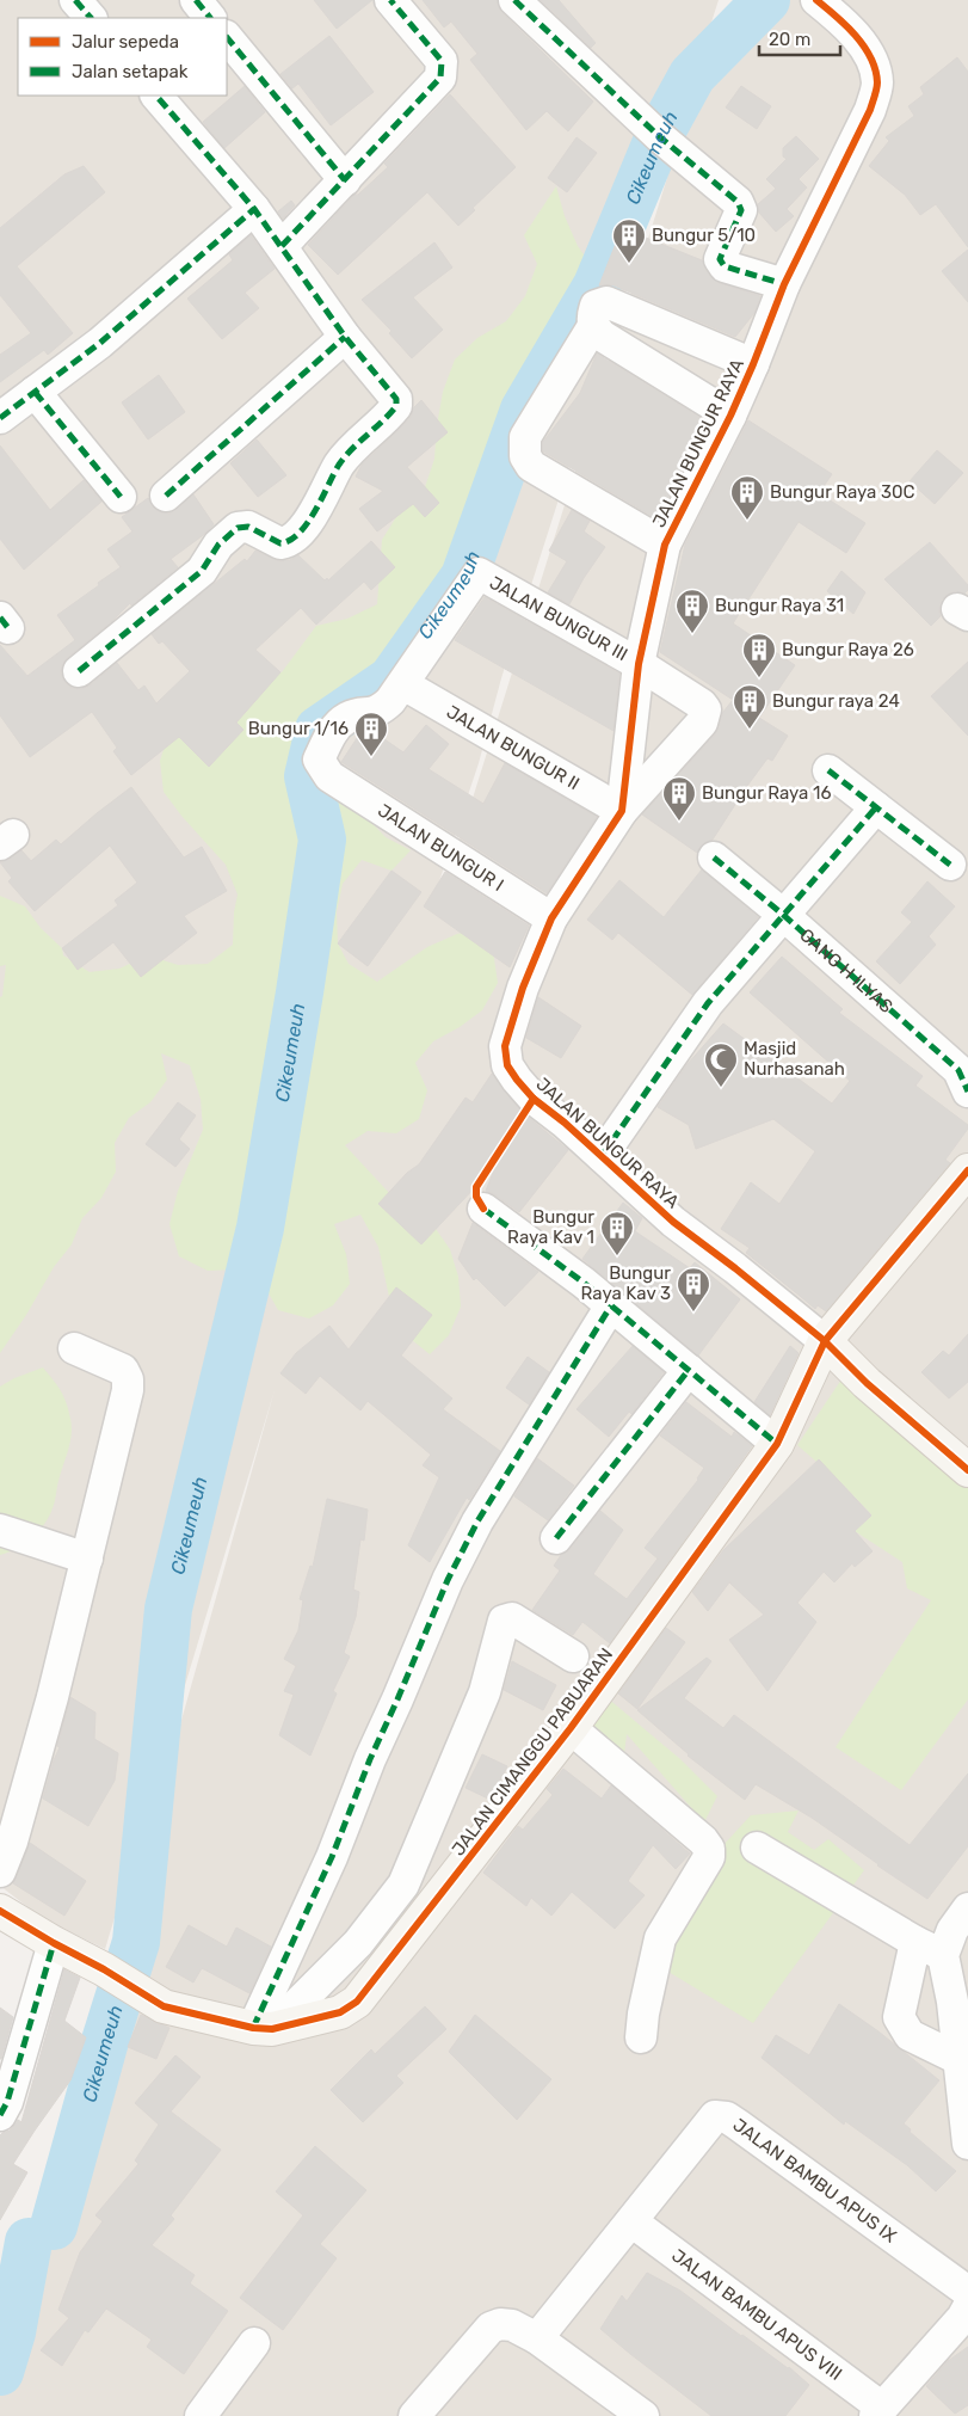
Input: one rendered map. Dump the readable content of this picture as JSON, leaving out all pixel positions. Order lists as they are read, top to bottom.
{
  "streets": {
    "street": [
      "JALAN BUNGUR RAYA",
      "JALAN BUNGUR III",
      "JALAN BUNGUR II",
      "JALAN BUNGUR I",
      "GANG H ILYAS",
      "JALAN CIMANGGU PABUARAN",
      "JALAN BAMBU APUS IX",
      "JALAN BAMBU APUS VIII"
    ]
  },
  "crossings": [
    ["JALAN BUNGUR RAYA", "JALAN BUNGUR III"],
    ["JALAN BUNGUR RAYA", "JALAN BUNGUR II"],
    ["JALAN BUNGUR RAYA", "JALAN BUNGUR I"],
    ["JALAN BUNGUR RAYA", "JALAN CIMANGGU PABUARAN"],
    ["JALAN BUNGUR III", "JALAN BUNGUR II"],
    ["JALAN BUNGUR III", "JALAN BUNGUR I"],
    ["JALAN BUNGUR II", "JALAN BUNGUR I"],
    ["JALAN BAMBU APUS IX", "JALAN BAMBU APUS VIII"]
  ],
  "water": ["Cikeumeuh"],
  "places": {
    "building": [
      "Bungur 5/10",
      "Bungur Raya 30C",
      "Bungur Raya 31",
      "Bungur Raya 26",
      "Bungur raya 24",
      "Bungur 1/16",
      "Bungur Raya 16",
      "Bungur Raya Kav 1",
      "Bungur Raya Kav 3"
    ],
    "mosque": ["Masjid Nurhasanah"]
  },
  "legend": ["Jalur sepeda", "Jalan setapak"],
  "scale_bar": "20 m"
}
